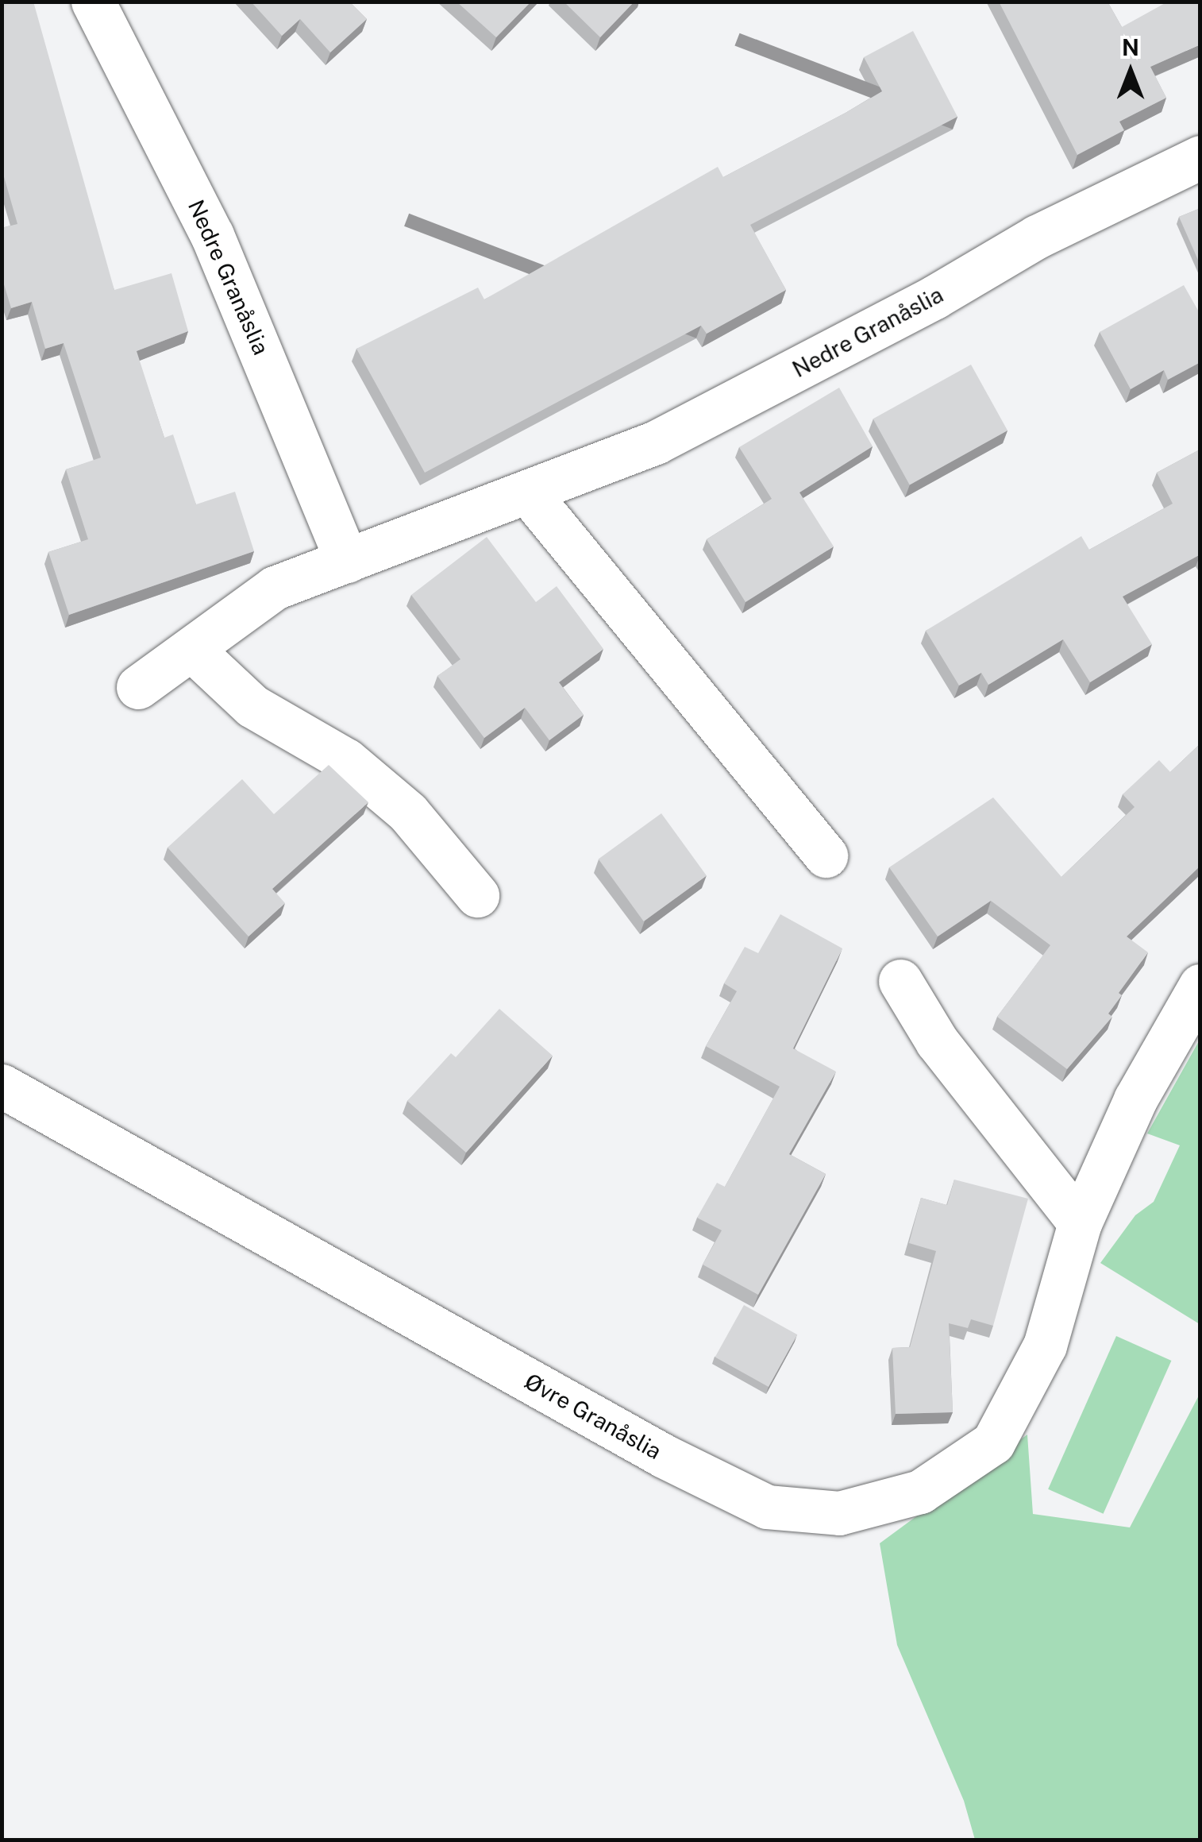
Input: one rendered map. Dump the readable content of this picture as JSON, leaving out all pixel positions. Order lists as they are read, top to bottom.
{
  "streets": {
    "street": ["Nedre Granåslia", "Øvre Granåslia"]
  },
  "north": "top"
}
